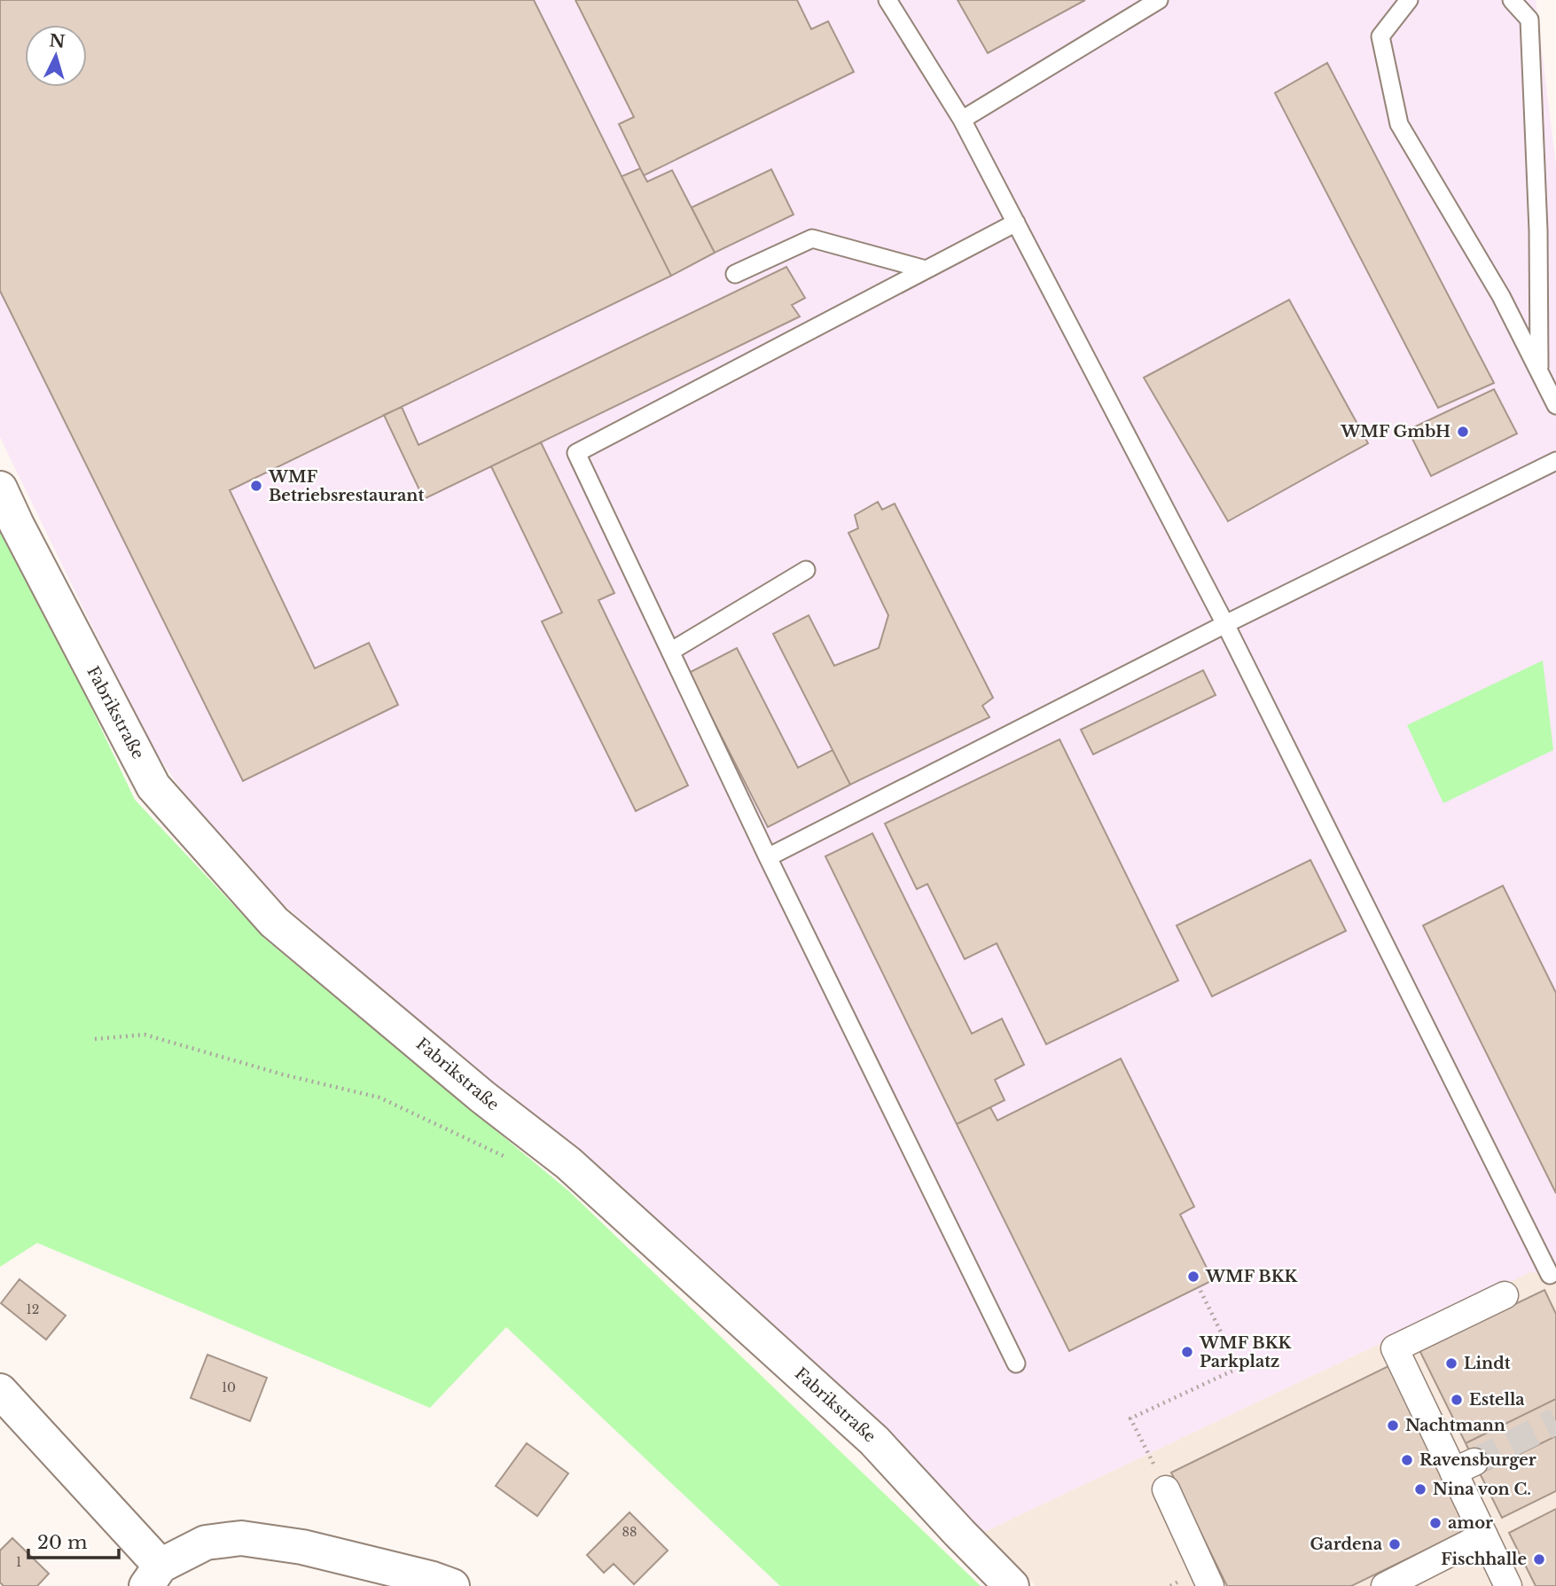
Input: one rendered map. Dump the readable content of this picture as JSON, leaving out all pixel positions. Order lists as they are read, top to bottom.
{
  "streets": {
    "street": ["Fabrikstraße"]
  },
  "places": [
    "WMF GmbH",
    "WMF Betriebsrestaurant",
    "WMF BKK",
    "WMF BKK Parkplatz",
    "Lindt",
    "Estella",
    "Nachtmann",
    "Ravensburger",
    "Nina von C.",
    "amor",
    "Gardena",
    "Fischhalle"
  ],
  "house_numbers": [
    "12",
    "10",
    "88",
    "1"
  ],
  "scale_bar": "20 m",
  "north": "top"
}
